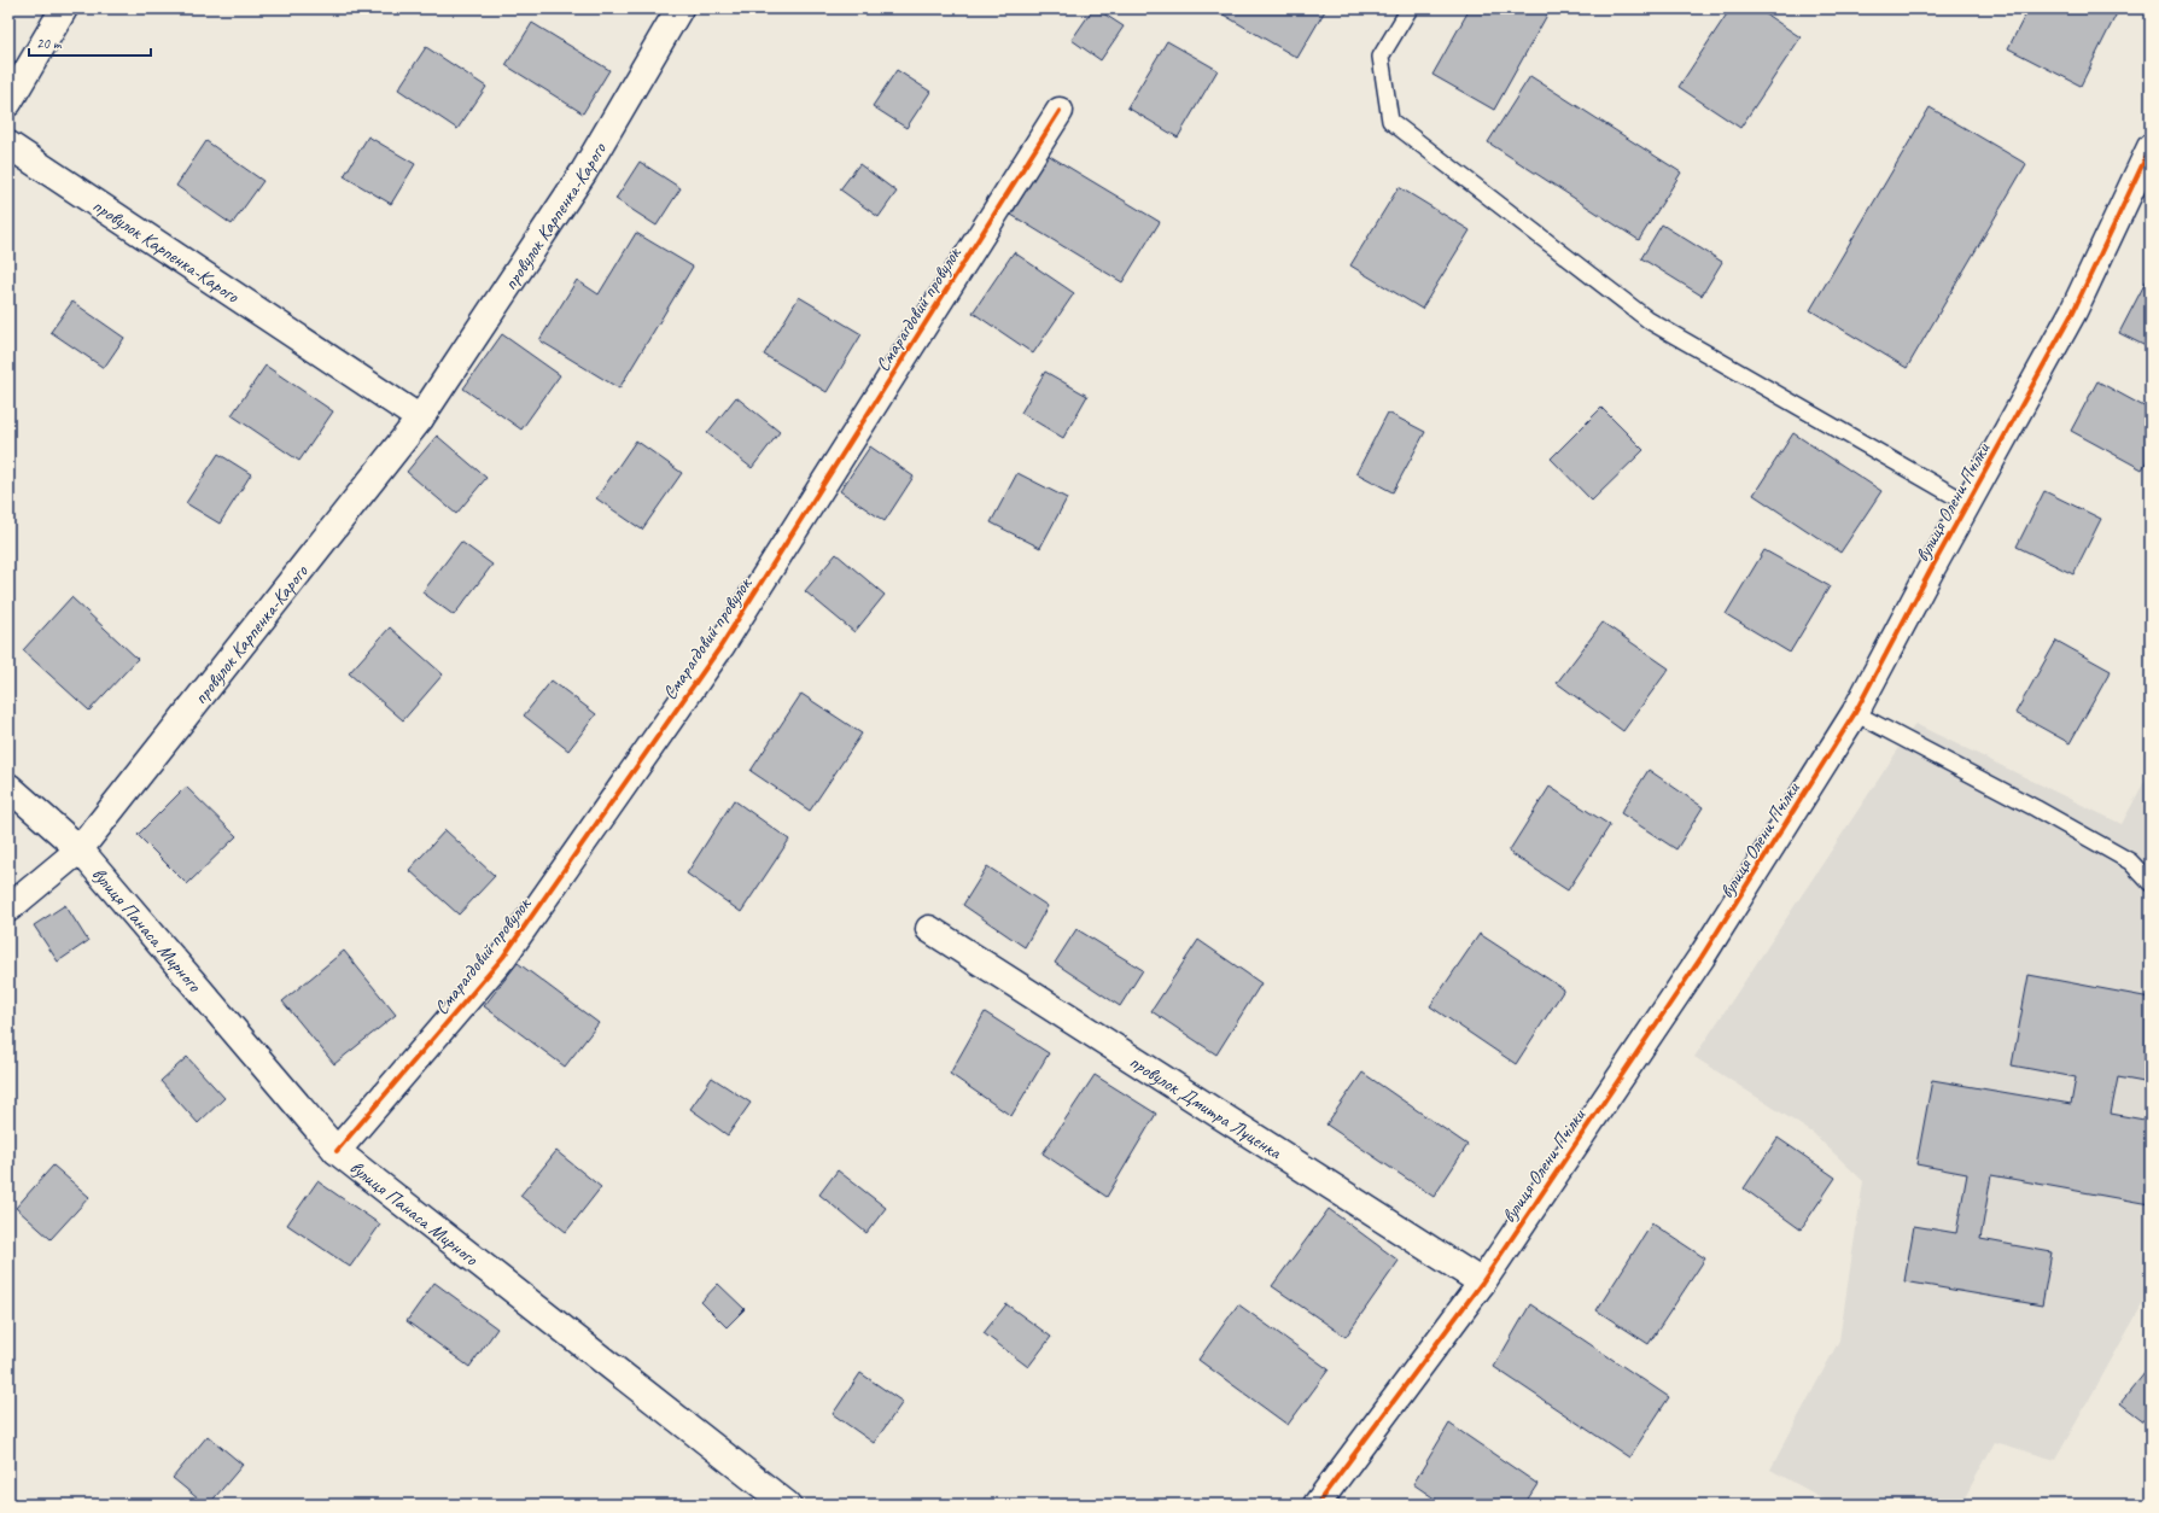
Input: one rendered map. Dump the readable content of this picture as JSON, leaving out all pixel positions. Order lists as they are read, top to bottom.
{
  "streets": {
    "street": [
      "провулок Карпенка-Карого",
      "Смарагдовий провулок",
      "вулиця Олени Пчілки",
      "вулиця Панаса Мирного",
      "провулок Дмитра Луценка"
    ]
  },
  "crossings": [
    ["провулок Карпенка-Карого", "вулиця Панаса Мирного"],
    ["Смарагдовий провулок", "вулиця Панаса Мирного"],
    ["вулиця Олени Пчілки", "провулок Дмитра Луценка"]
  ],
  "scale_bar": "20 m"
}
